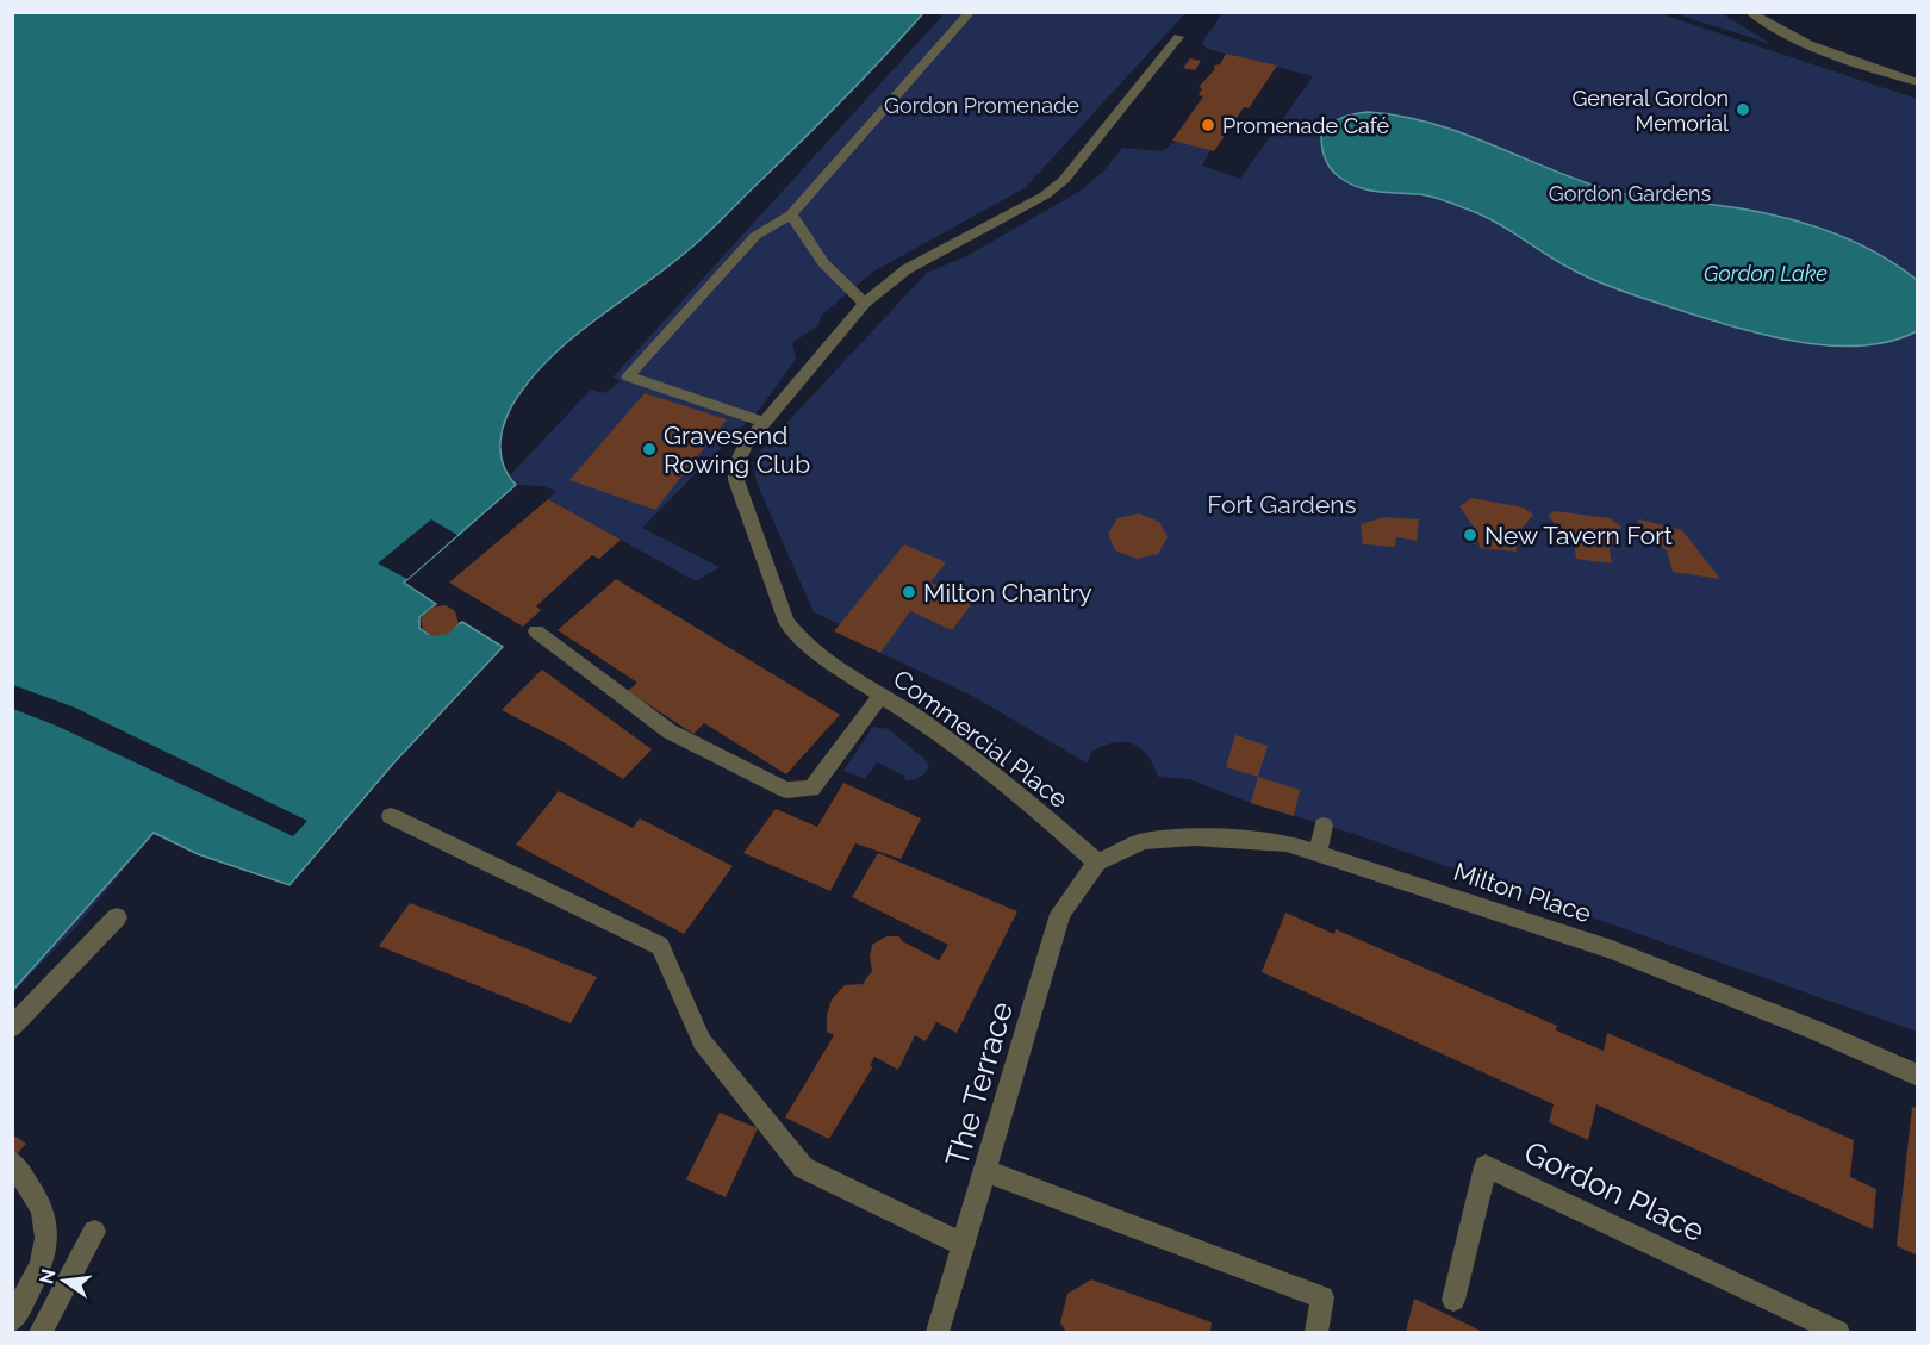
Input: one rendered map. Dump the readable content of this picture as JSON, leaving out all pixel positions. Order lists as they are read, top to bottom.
{
  "streets": {
    "street": [
      "Commercial Place",
      "Milton Place",
      "The Terrace",
      "Gordon Place"
    ]
  },
  "crossings": [
    ["Commercial Place", "Milton Place"],
    ["Commercial Place", "The Terrace"],
    ["Milton Place", "The Terrace"]
  ],
  "water": ["Gordon Lake"],
  "parks": ["Gordon Promenade", "Gordon Gardens", "Fort Gardens"],
  "places": [
    "General Gordon Memorial",
    "Promenade Café",
    "Gravesend Rowing Club",
    "New Tavern Fort",
    "Milton Chantry"
  ],
  "north": "left"
}
